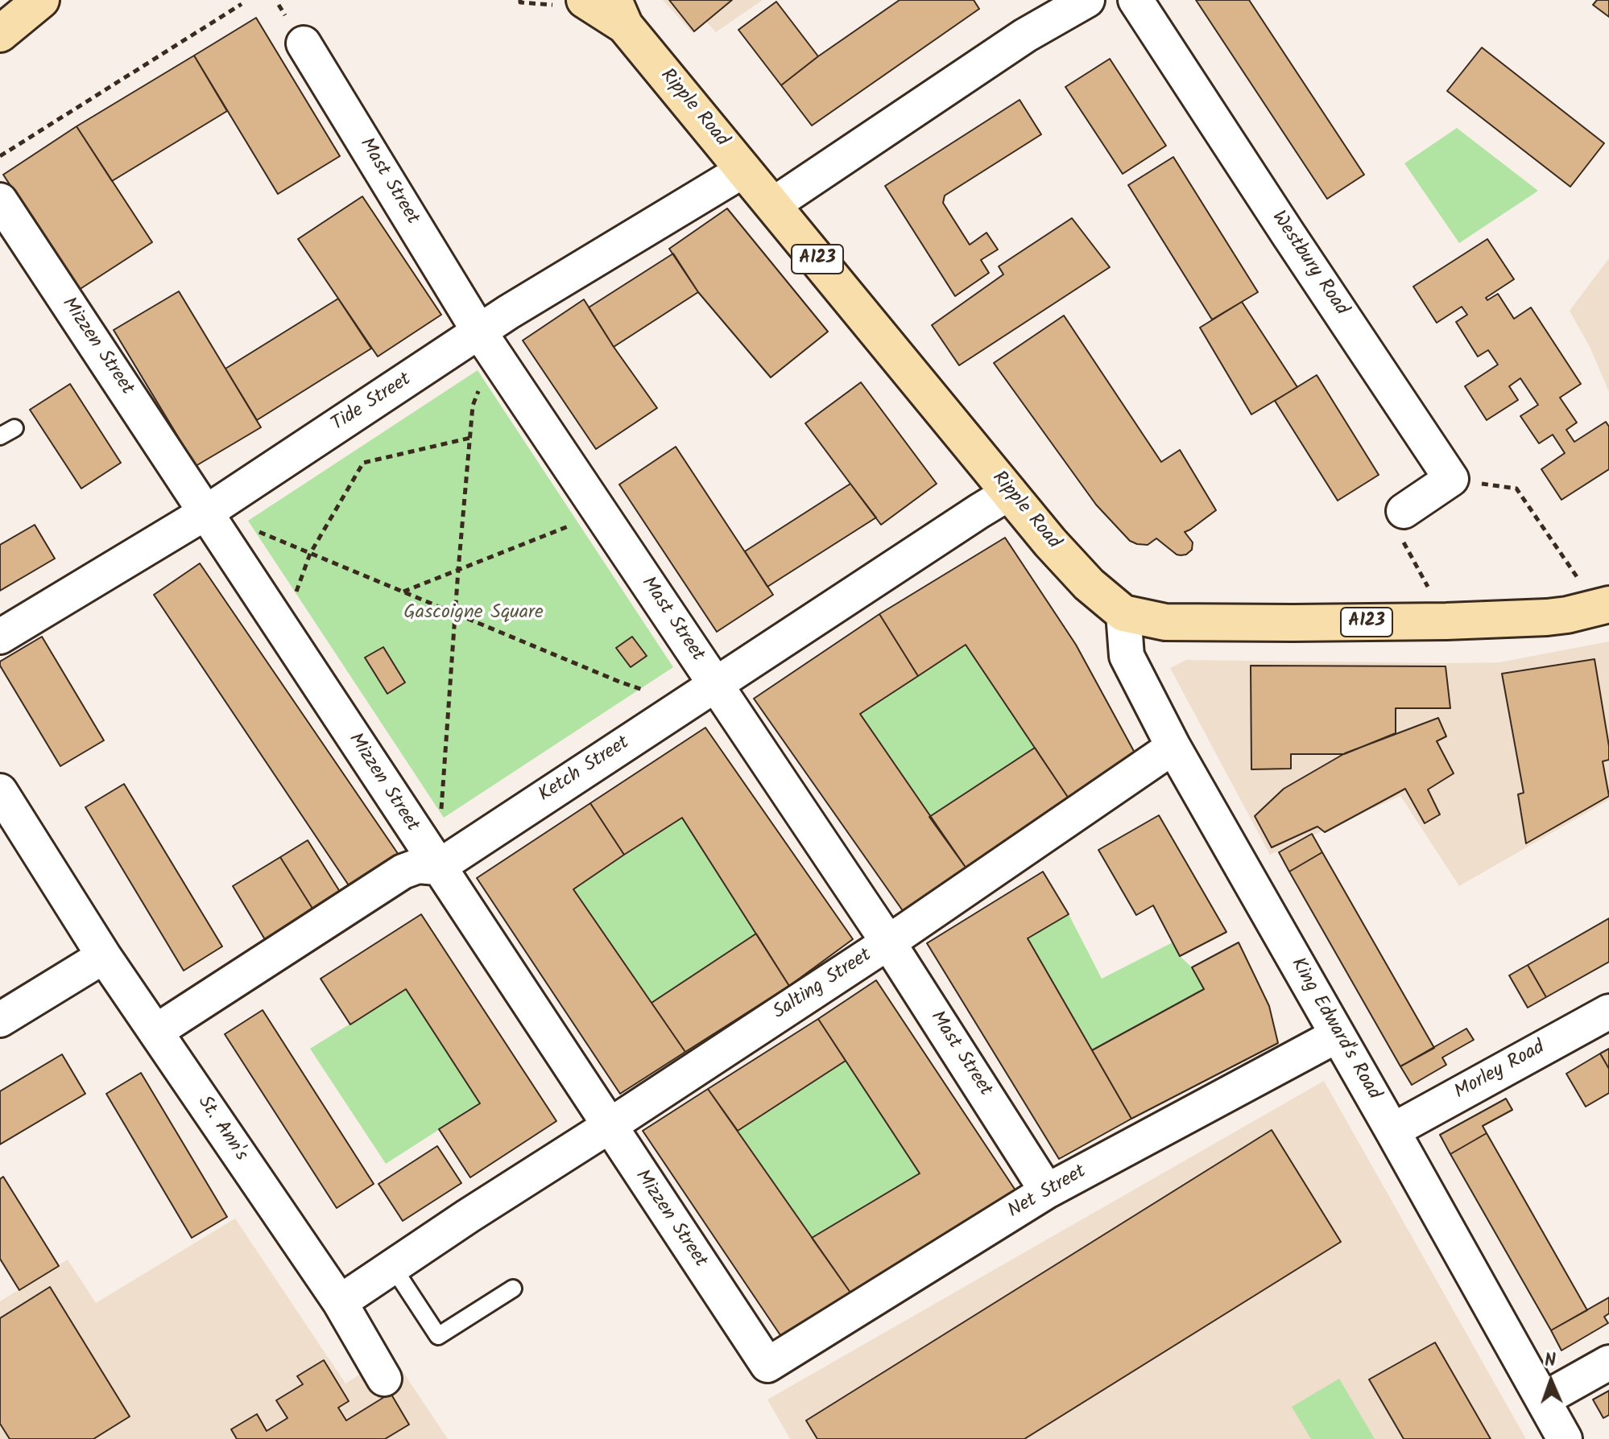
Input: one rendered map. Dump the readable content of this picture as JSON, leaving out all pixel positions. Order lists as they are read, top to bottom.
{
  "streets": {
    "main road": ["Ripple Road", "A123"],
    "street": [
      "Mast Street",
      "Westbury Road",
      "Mizzen Street",
      "Tide Street",
      "Ketch Street",
      "Salting Street",
      "King Edward's Road",
      "Morley Road",
      "St. Ann's",
      "Net Street"
    ]
  },
  "crossings": [
    ["Ripple Road", "A123"],
    ["Ripple Road", "Tide Street"],
    ["Ripple Road", "Ketch Street"],
    ["Ripple Road", "King Edward's Road"],
    ["Mast Street", "Tide Street"],
    ["Mast Street", "Ketch Street"],
    ["Mast Street", "Salting Street"],
    ["Mast Street", "Net Street"],
    ["Mizzen Street", "Tide Street"],
    ["Mizzen Street", "Ketch Street"],
    ["Mizzen Street", "Salting Street"],
    ["Mizzen Street", "Net Street"],
    ["Ketch Street", "St. Ann's"],
    ["Salting Street", "King Edward's Road"],
    ["King Edward's Road", "Morley Road"],
    ["King Edward's Road", "Net Street"]
  ],
  "parks": ["Gascoigne Square"],
  "north": "top"
}
